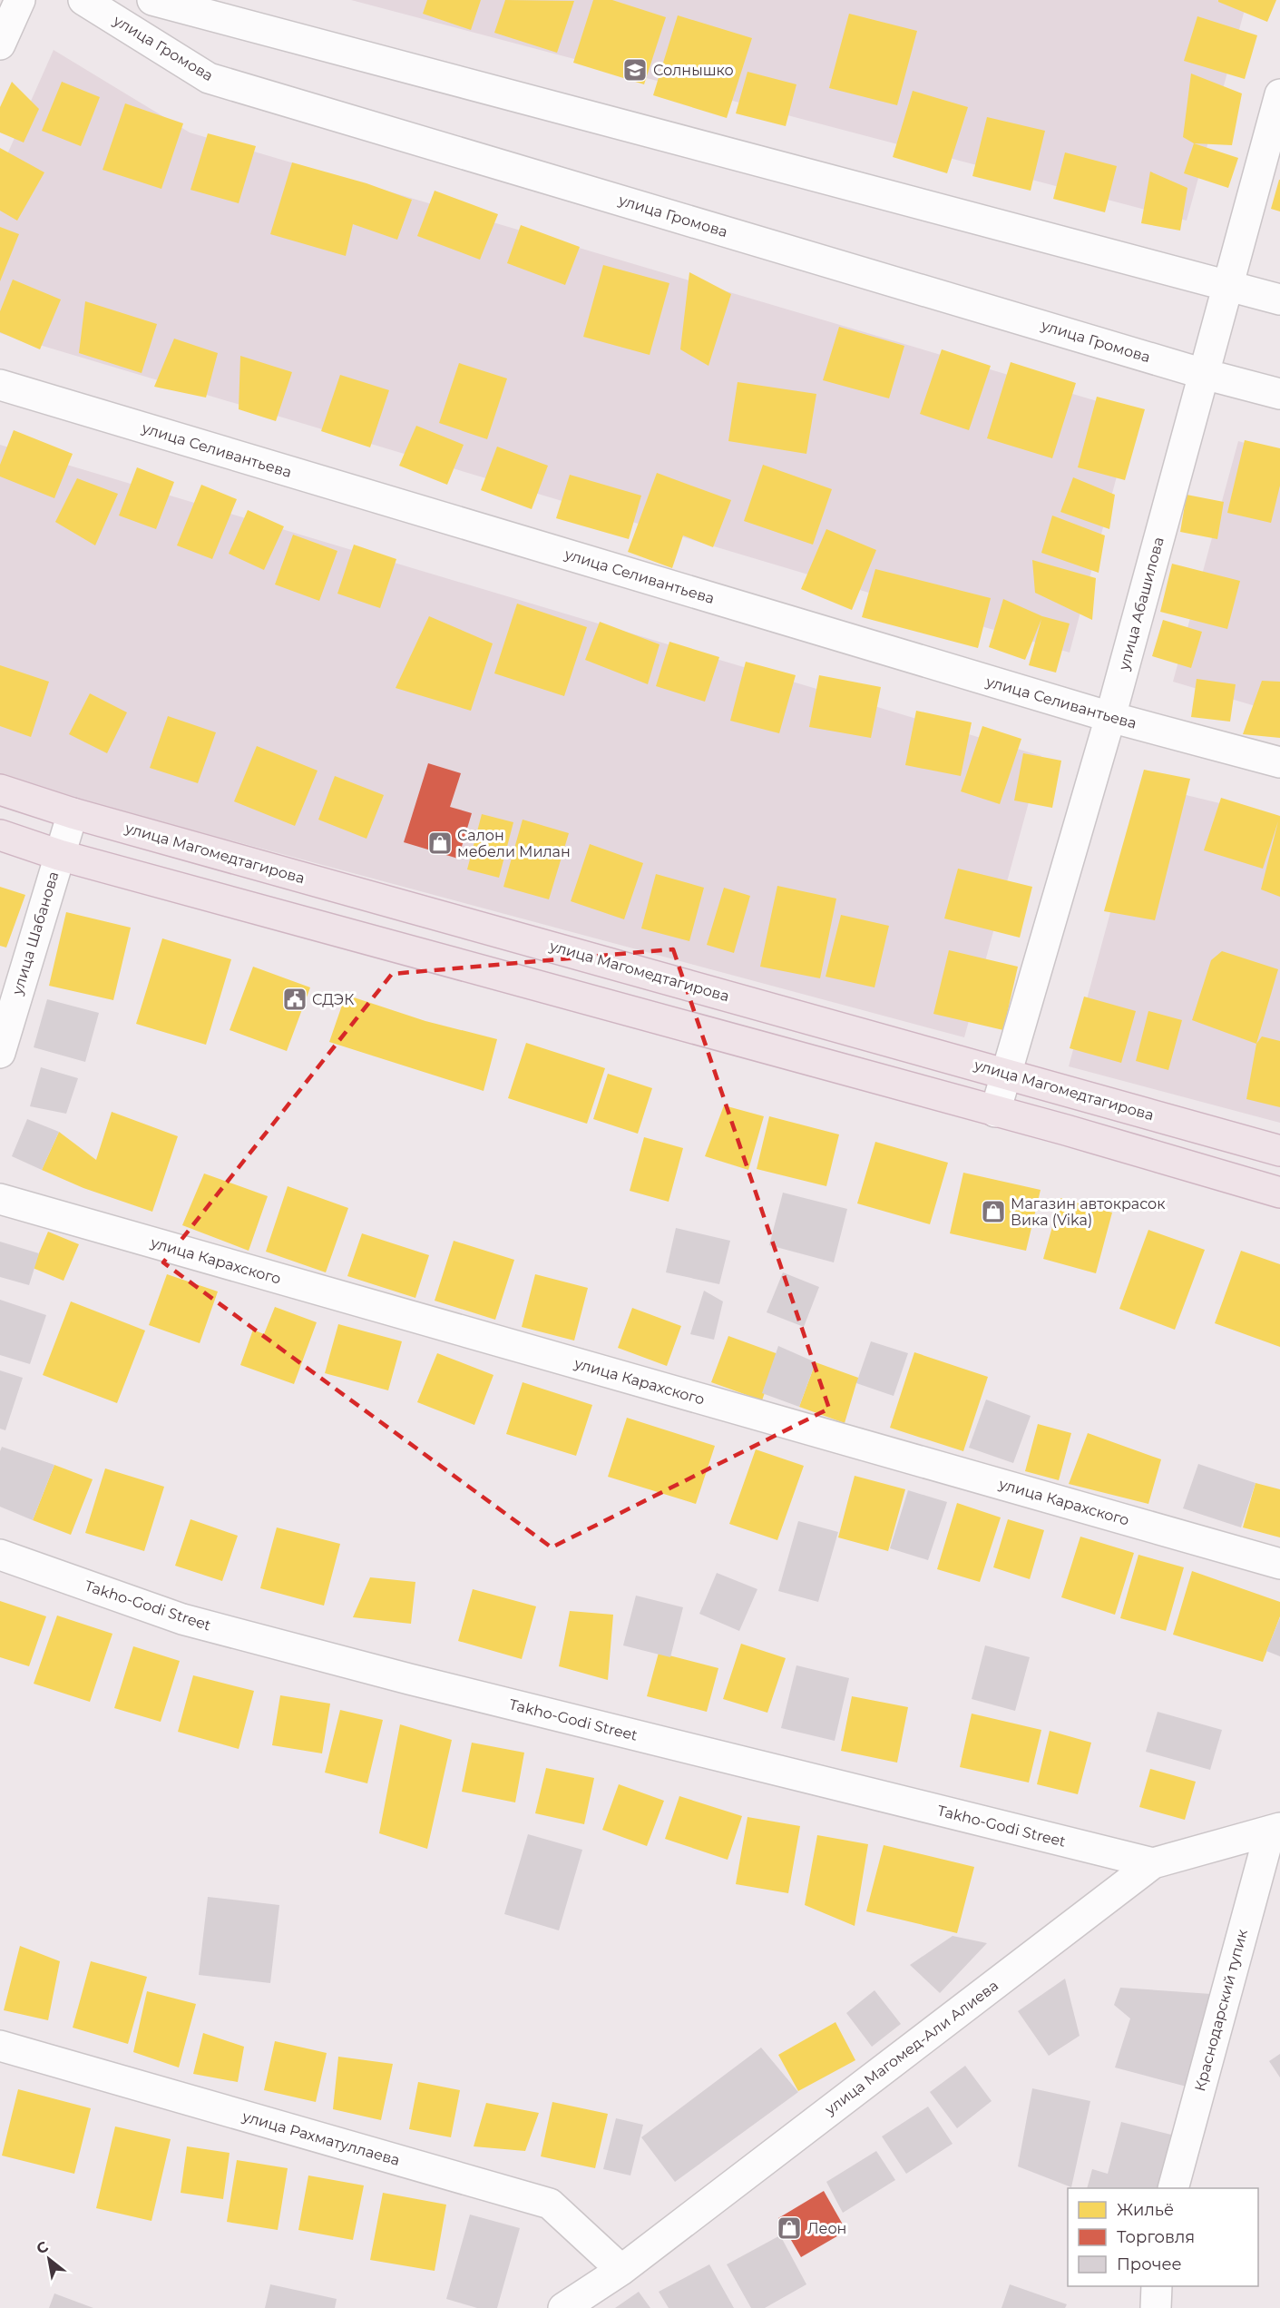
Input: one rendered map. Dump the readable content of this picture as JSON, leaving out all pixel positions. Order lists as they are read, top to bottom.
{
  "streets": {
    "main road": ["улица Магомедтагирова"],
    "street": [
      "улица Громова",
      "улица Селивантьева",
      "улица Абашилова",
      "улица Шабанова",
      "улица Карахского",
      "Takho-Godi Street",
      "Краснодарский тупик",
      "улица Магомед-Али Алиева",
      "улица Рахматуллаева"
    ]
  },
  "crossings": [
    ["улица Громова", "улица Абашилова"],
    ["улица Селивантьева", "улица Абашилова"],
    ["улица Абашилова", "улица Магомедтагирова"],
    ["улица Магомедтагирова", "улица Шабанова"],
    ["Takho-Godi Street", "улица Магомед-Али Алиева"],
    ["Краснодарский тупик", "улица Магомед-Али Алиева"],
    ["улица Магомед-Али Алиева", "улица Рахматуллаева"]
  ],
  "places": {
    "school or university": ["Солнышко"],
    "shop": ["Салон мебели Милан", "Магазин автокрасок Вика (Vika)", "Леон"],
    "public building": ["СДЭК"]
  },
  "legend": ["Жильё", "Торговля", "Прочее"],
  "north": "top left"
}
